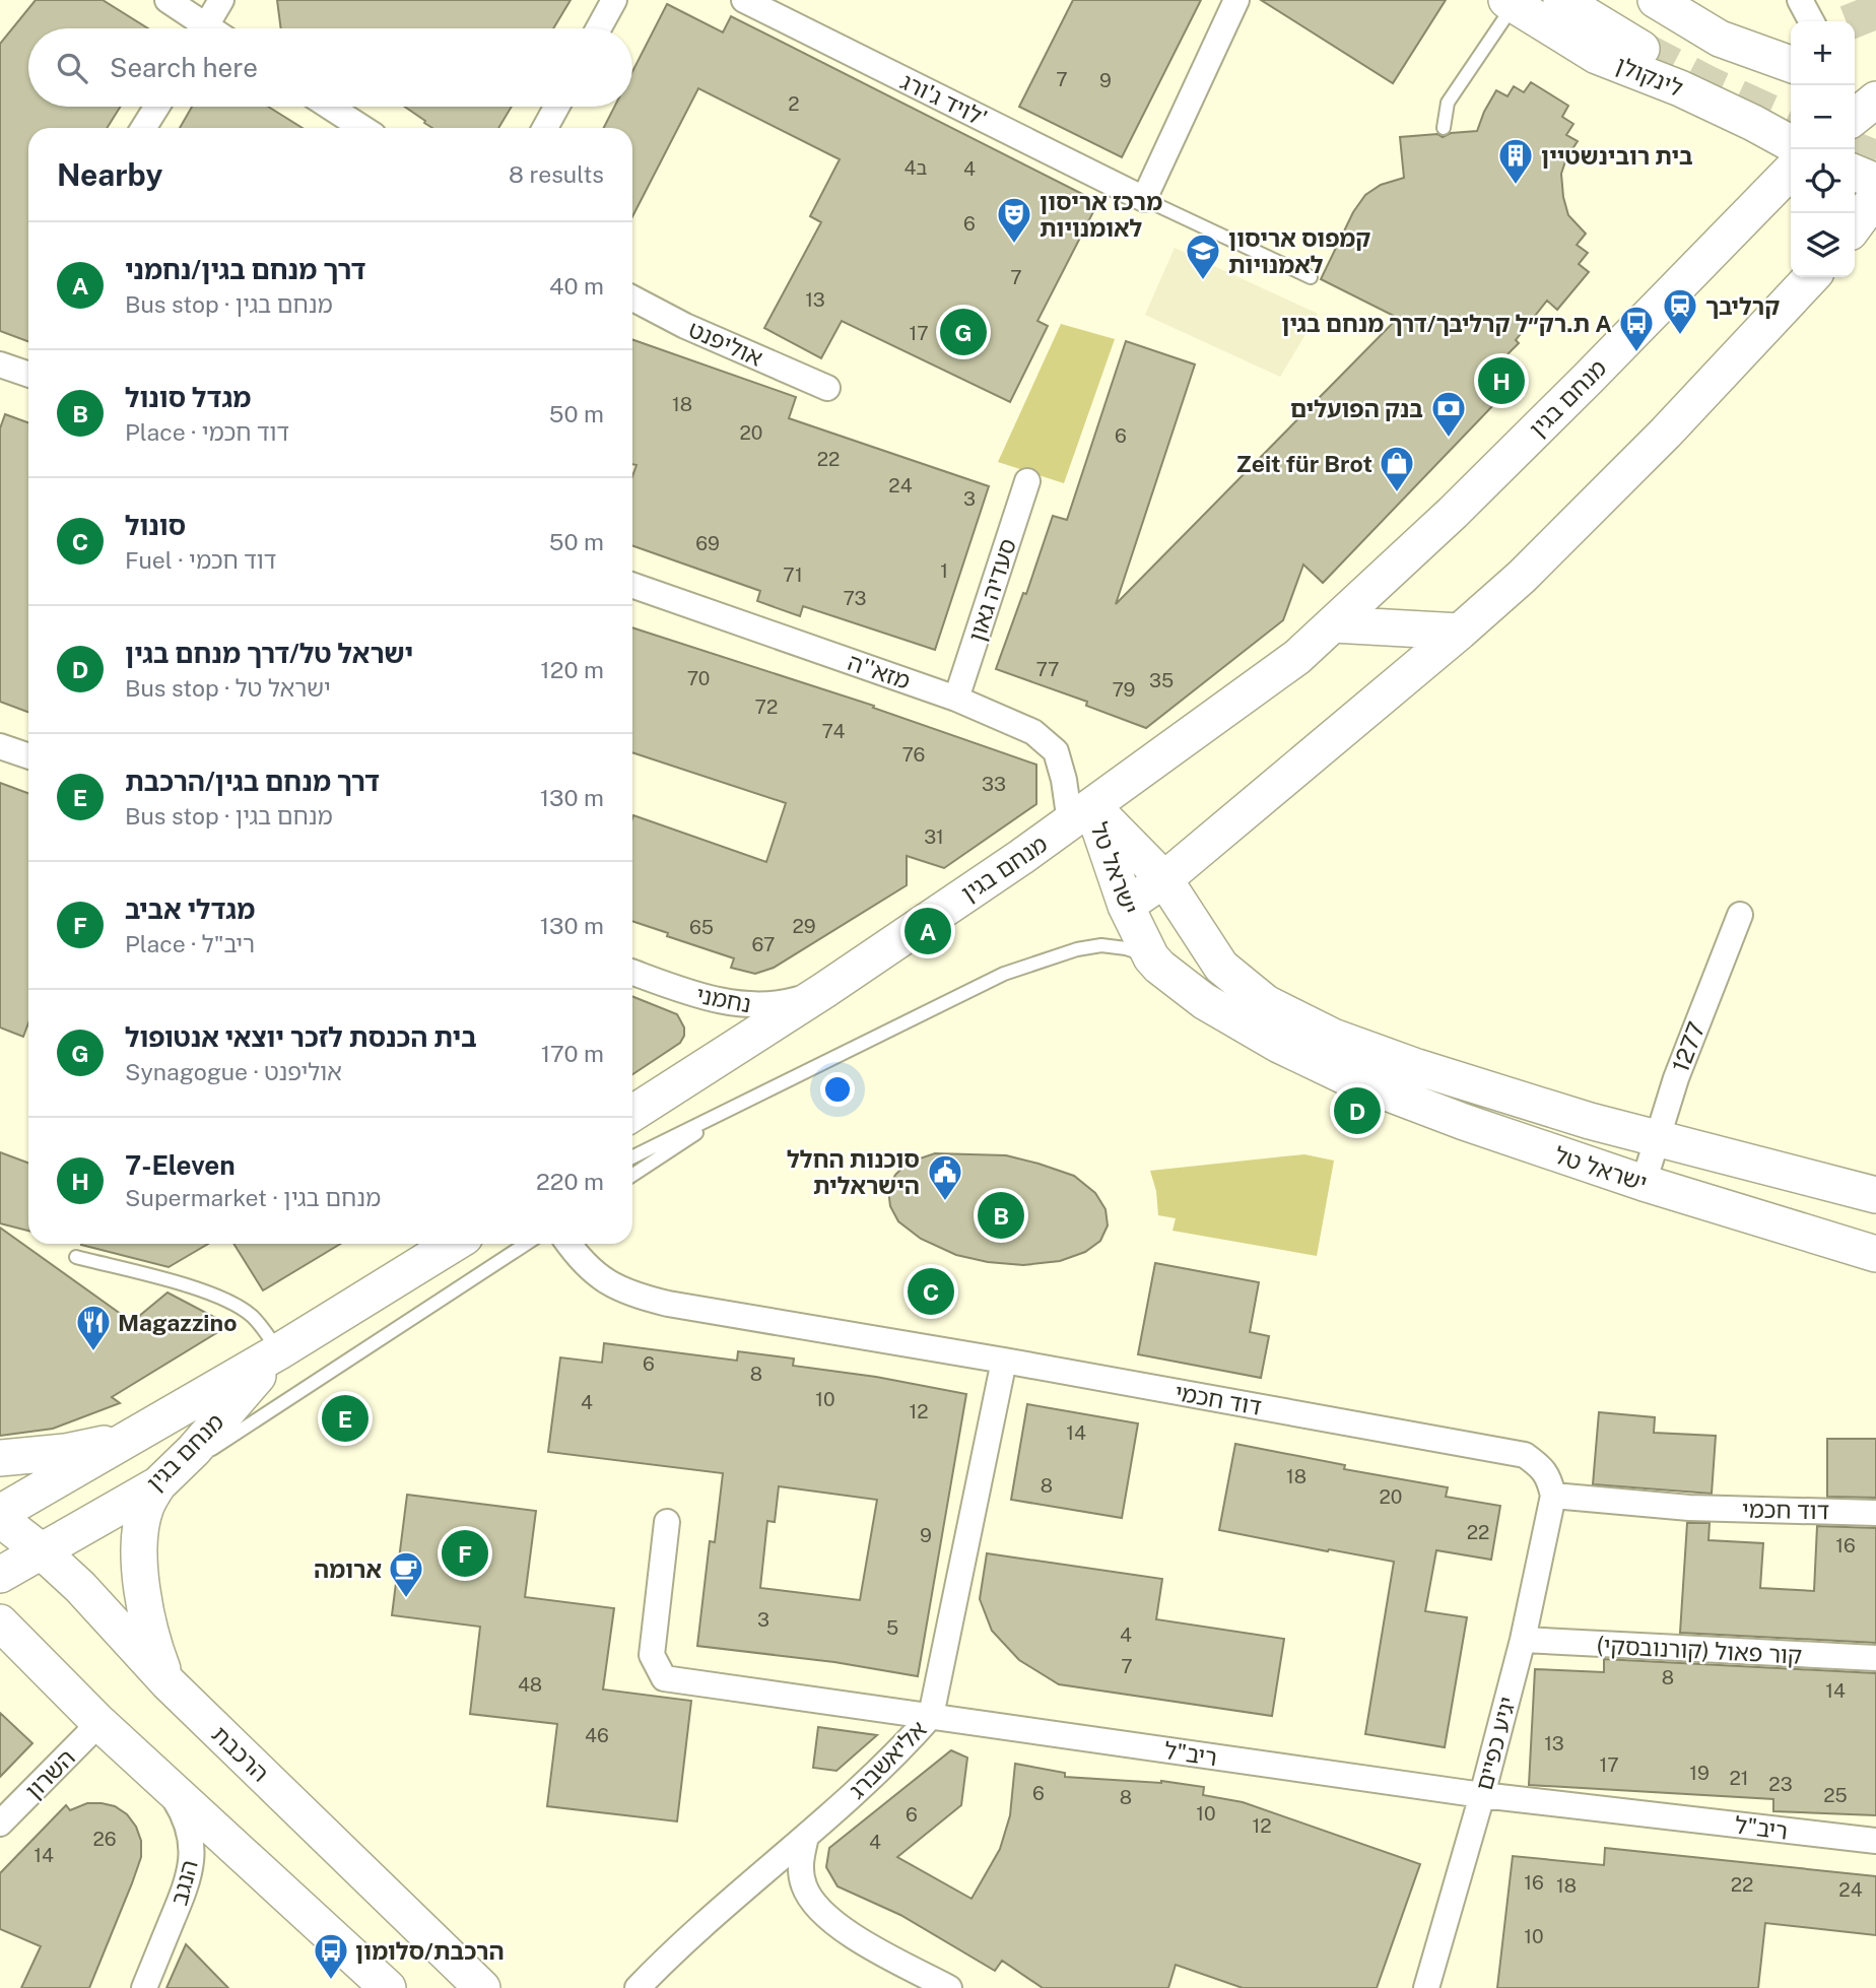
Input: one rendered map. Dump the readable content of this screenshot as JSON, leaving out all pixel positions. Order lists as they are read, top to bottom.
{
  "streets": {
    "street": [
      "לינקולן",
      "לויד ג'ורג'",
      "אוליפנט",
      "מנחם בגין",
      "סעדיה גאון",
      "מזא''ה",
      "ישראל טל",
      "נחמני",
      "1277",
      "דוד חכמי",
      "קור פאול (קורנובסקי)",
      "יגיע כפיים",
      "הרכבת",
      "ריב\"ל",
      "אליאשברג",
      "השרון",
      "הנגב"
    ]
  },
  "crossings": [
    ["מנחם בגין", "מזא''ה"],
    ["מנחם בגין", "ישראל טל"],
    ["מנחם בגין", "נחמני"],
    ["מנחם בגין", "הרכבת"],
    ["סעדיה גאון", "מזא''ה"],
    ["מזא''ה", "ישראל טל"],
    ["ישראל טל", "1277"],
    ["דוד חכמי", "יגיע כפיים"],
    ["דוד חכמי", "אליאשברג"],
    ["קור פאול (קורנובסקי)", "יגיע כפיים"],
    ["יגיע כפיים", "ריב\"ל"],
    ["ריב\"ל", "אליאשברג"]
  ],
  "places": {
    "building": ["בית רובינשטיין"],
    "theatre": ["מרכז אריסון לאומנויות"],
    "school or university": ["קמפוס אריסון לאמנויות"],
    "station": ["קרליבך"],
    "bus stop": ["ת.רק״ל קרליבך/דרך מנחם בגין A", "הרכבת/סלומון"],
    "bank": ["בנק הפועלים"],
    "shop": ["Zeit für Brot"],
    "public building": ["סוכנות החלל הישראלית"],
    "restaurant": ["Magazzino"],
    "cafe": ["ארומה"]
  },
  "house_numbers": [
    "7",
    "9",
    "2",
    "4ב",
    "4",
    "6",
    "7",
    "13",
    "17",
    "18",
    "20",
    "6",
    "22",
    "24",
    "3",
    "69",
    "1",
    "71",
    "73",
    "77",
    "70",
    "35",
    "79",
    "72",
    "74",
    "76",
    "33",
    "31",
    "29",
    "65",
    "67",
    "6",
    "8",
    "10",
    "4",
    "12",
    "14",
    "18",
    "8",
    "20",
    "22",
    "9",
    "16",
    "3",
    "5",
    "4",
    "7",
    "8",
    "48",
    "14",
    "46",
    "13",
    "17",
    "19",
    "21",
    "23",
    "6",
    "25",
    "8",
    "10",
    "6",
    "12",
    "26",
    "4",
    "14",
    "16",
    "22",
    "18",
    "24",
    "10"
  ],
  "page": {
    "map_buttons": ["+", "−"],
    "search": "Search here",
    "heading": ["Nearby", "8 results"],
    "list": [
      {
        "mark": "A",
        "name": "דרך מנחם בגין/נחמני",
        "note": "Bus stop · מנחם בגין",
        "value": "40 m"
      },
      {
        "mark": "B",
        "name": "מגדל סונול",
        "note": "Place · דוד חכמי",
        "value": "50 m"
      },
      {
        "mark": "C",
        "name": "סונול",
        "note": "Fuel · דוד חכמי",
        "value": "50 m"
      },
      {
        "mark": "D",
        "name": "ישראל טל/דרך מנחם בגין",
        "note": "Bus stop · ישראל טל",
        "value": "120 m"
      },
      {
        "mark": "E",
        "name": "דרך מנחם בגין/הרכבת",
        "note": "Bus stop · מנחם בגין",
        "value": "130 m"
      },
      {
        "mark": "F",
        "name": "מגדלי אביב",
        "note": "Place · ריב\"ל",
        "value": "130 m"
      },
      {
        "mark": "G",
        "name": "בית הכנסת לזכר יוצאי אנטופול",
        "note": "Synagogue · אוליפנט",
        "value": "170 m"
      },
      {
        "mark": "H",
        "name": "7-Eleven",
        "note": "Supermarket · מנחם בגין",
        "value": "220 m"
      }
    ],
    "pins": [
      "G",
      "H",
      "A",
      "D",
      "B",
      "C",
      "E",
      "F"
    ]
  }
}
